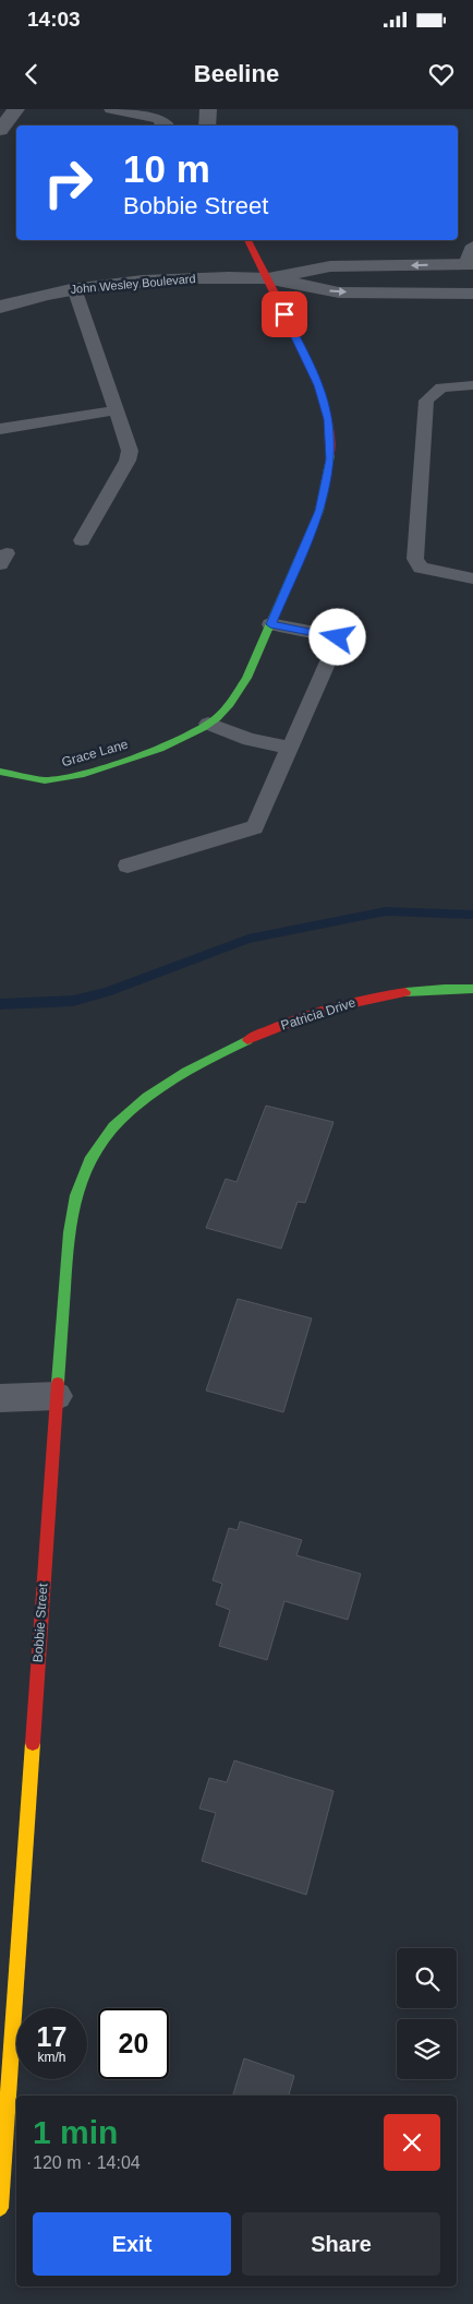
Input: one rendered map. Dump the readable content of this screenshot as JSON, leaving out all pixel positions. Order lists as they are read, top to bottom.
{
  "streets": {
    "street": [
      "John Wesley Boulevard",
      "Grace Lane",
      "Patricia Drive",
      "Bobbie Street"
    ]
  },
  "crossings": [
    ["Patricia Drive", "Bobbie Street"]
  ],
  "page": {
    "status": "14:03",
    "header": "Beeline",
    "turn": ["10 m", "Bobbie Street"],
    "speed": "17 km/h",
    "limit": "20",
    "heading": ["1 min", "120 m · 14:04"],
    "buttons": ["Exit", "Share"]
  }
}
